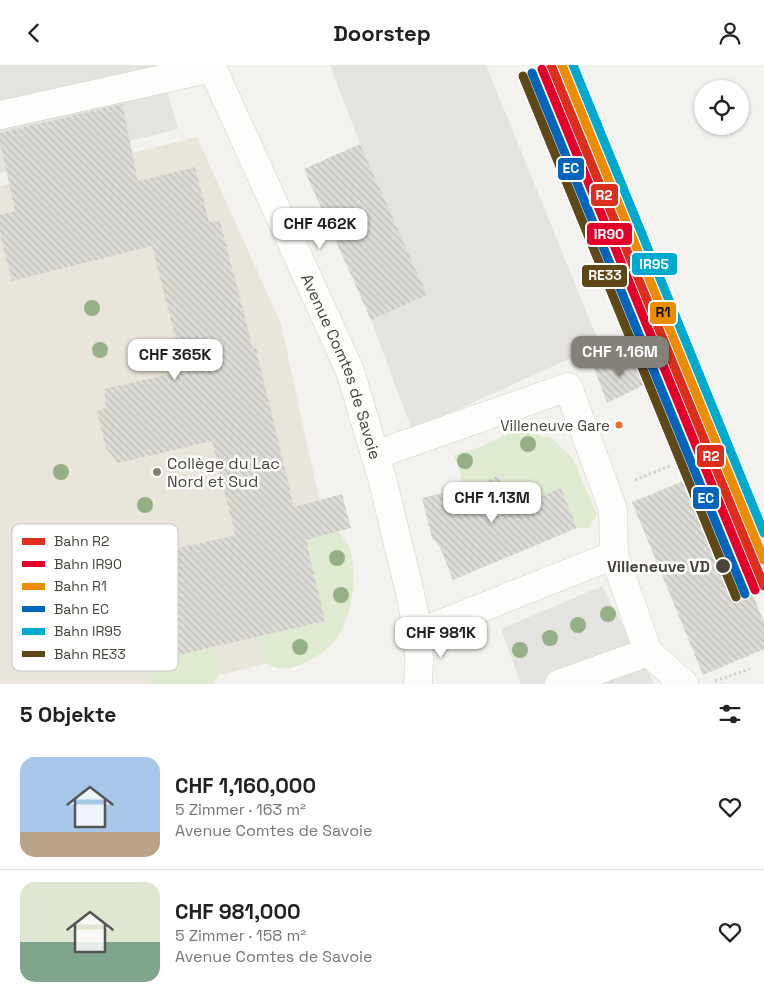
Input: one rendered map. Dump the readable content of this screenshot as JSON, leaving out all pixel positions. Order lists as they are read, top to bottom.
{
  "streets": {
    "street": ["Avenue Comtes de Savoie"]
  },
  "places": ["Villeneuve Gare", "Collège du Lac Nord et Sud", "Villeneuve VD"],
  "lines": [
    "rail line R2",
    "rail line R1",
    "rail line IR95",
    "rail line IR90",
    "rail line EC",
    "rail line RE33"
  ],
  "legend": [
    "Bahn R2",
    "Bahn IR90",
    "Bahn R1",
    "Bahn EC",
    "Bahn IR95",
    "Bahn RE33"
  ],
  "page": {
    "header": "Doorstep",
    "price": [
      "CHF 462K",
      "CHF 1.16M",
      "CHF 365K",
      "CHF 1.13M",
      "CHF 981K"
    ],
    "heading": "5 Objekte",
    "list": [
      {
        "name": "CHF 1,160,000",
        "note": "5 Zimmer · 163 m² · Avenue Comtes de Savoie"
      },
      {
        "name": "CHF 981,000",
        "note": "5 Zimmer · 158 m² · Avenue Comtes de Savoie"
      }
    ]
  }
}
